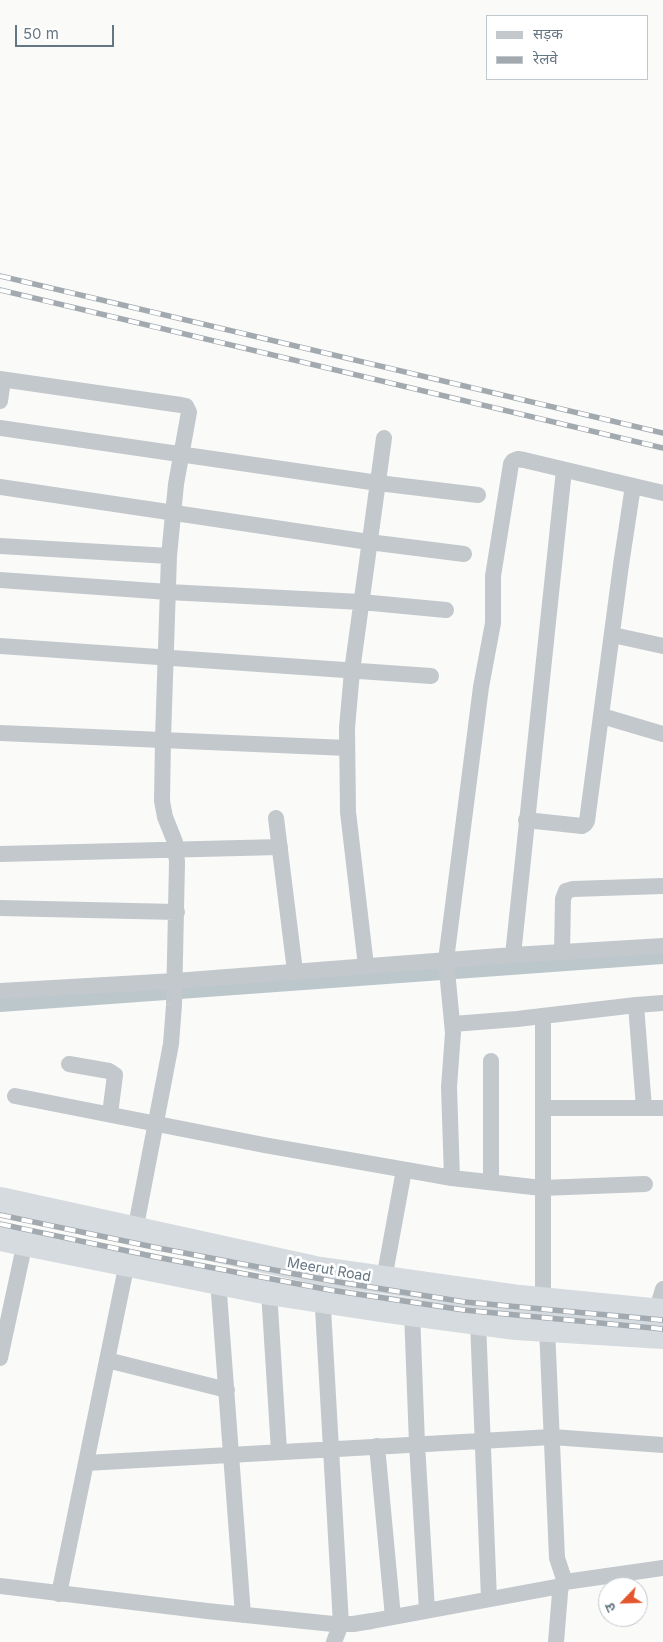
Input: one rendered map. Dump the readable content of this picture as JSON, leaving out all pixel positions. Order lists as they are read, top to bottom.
{
  "streets": {
    "highway": ["Meerut Road"]
  },
  "legend": ["सड़क", "रेलवे"],
  "scale_bar": "50 m",
  "north": "bottom left"
}
